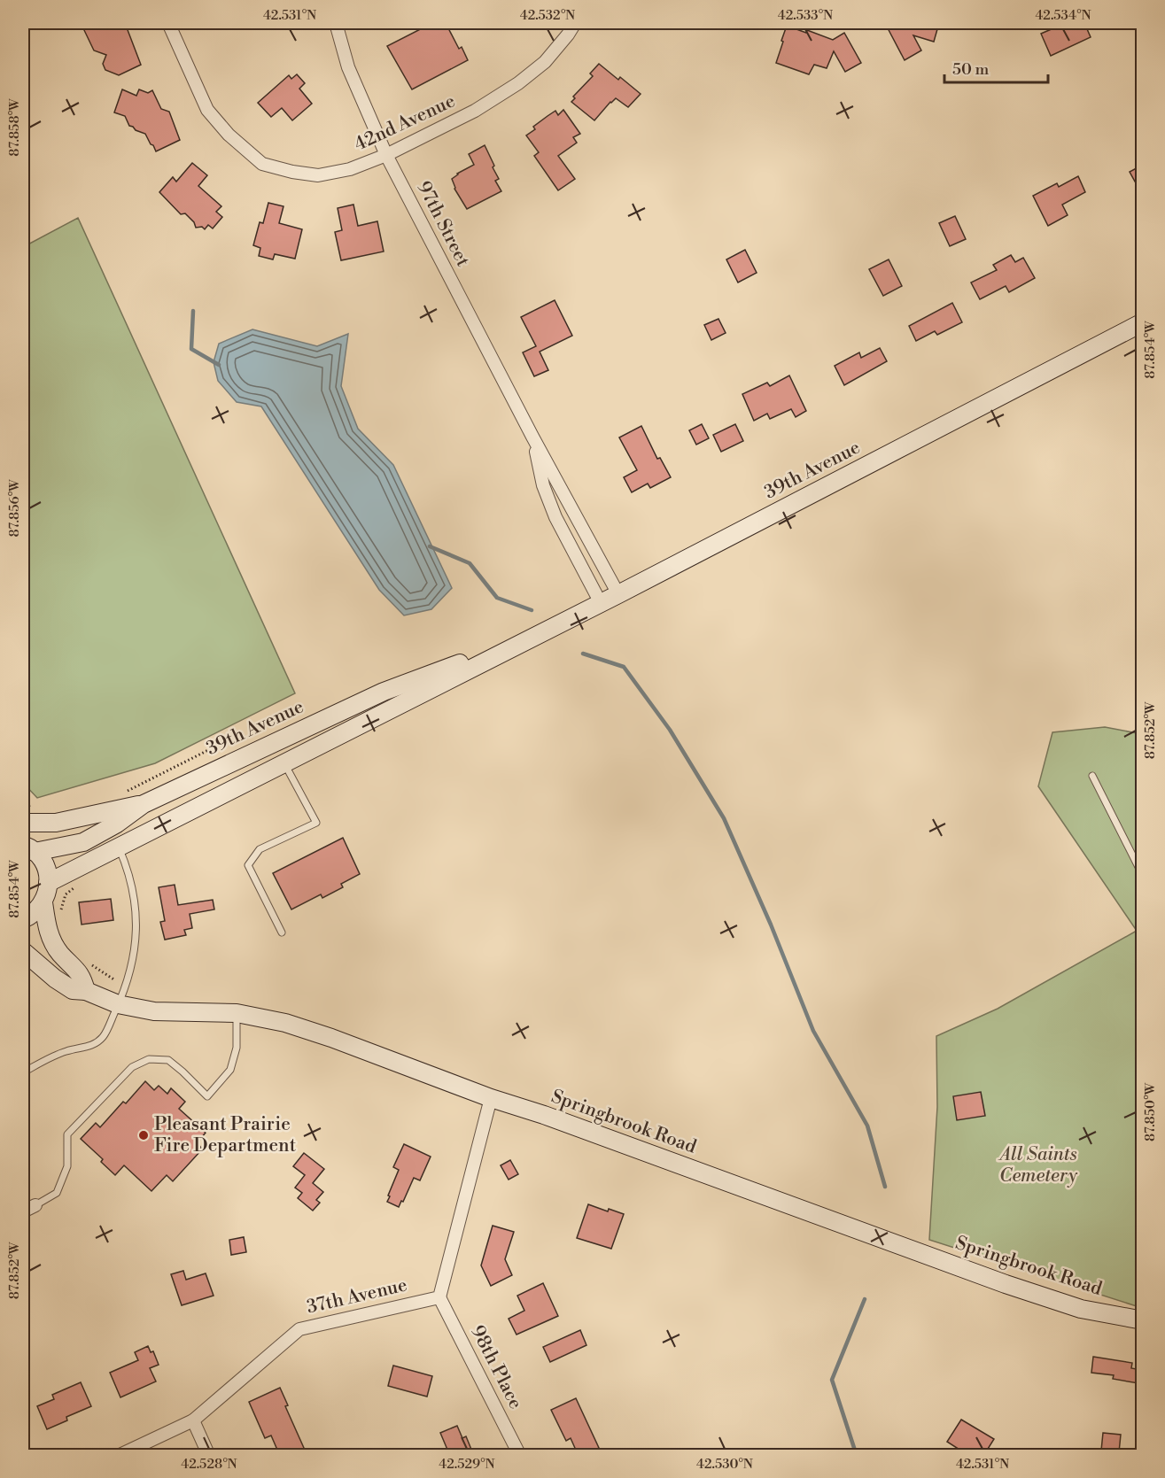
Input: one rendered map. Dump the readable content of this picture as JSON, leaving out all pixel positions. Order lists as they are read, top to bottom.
{
  "streets": {
    "main road": ["39th Avenue", "Springbrook Road"],
    "street": [
      "42nd Avenue",
      "97th Street",
      "37th Avenue",
      "98th Place"
    ]
  },
  "crossings": [
    ["42nd Avenue", "97th Street"],
    ["97th Street", "39th Avenue"],
    ["37th Avenue", "98th Place"]
  ],
  "parks": ["All Saints Cemetery"],
  "places": ["Pleasant Prairie Fire Department"],
  "scale_bar": "50 m",
  "coordinates": [
    "42.531°N",
    "42.532°N",
    "42.533°N",
    "42.534°N",
    "87.858°W",
    "87.854°W",
    "87.856°W",
    "87.852°W",
    "87.850°W",
    "42.528°N",
    "42.529°N",
    "42.530°N"
  ]
}
